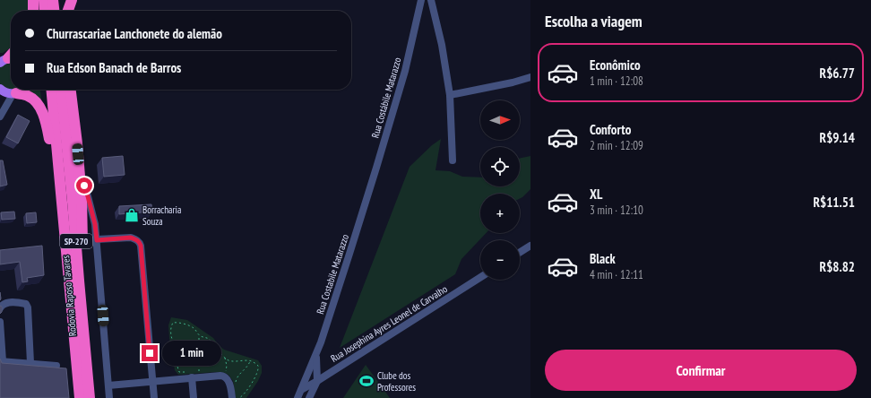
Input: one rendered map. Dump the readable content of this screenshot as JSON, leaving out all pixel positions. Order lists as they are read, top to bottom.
{
  "streets": {
    "highway": ["SP-270", "Rodovia Raposo Tavares"],
    "street": ["Rua Costábile Matarazzo", "Rua Costabile Matarazzo", "Rua Josephina Ayres Leonel de Carvalho"]
  },
  "crossings": [
    ["Rua Costábile Matarazzo", "Rua Costabile Matarazzo"],
    ["Rua Costabile Matarazzo", "Rua Josephina Ayres Leonel de Carvalho"]
  ],
  "places": {
    "shop": ["Borracharia Souza"],
    "sports": ["Clube dos Professores"]
  },
  "north": "right",
  "page": {
    "heading": "Escolha a viagem",
    "banner": ["Churrascariae Lanchonete do alemão", "Rua Edson Banach de Barros"],
    "list": [
      {
        "name": "Econômico",
        "note": "1 min · 12:08",
        "value": "R$6.77"
      },
      {
        "name": "Conforto",
        "note": "2 min · 12:09",
        "value": "R$9.14"
      },
      {
        "name": "XL",
        "note": "3 min · 12:10",
        "value": "R$11.51"
      },
      {
        "name": "Black",
        "note": "4 min · 12:11",
        "value": "R$8.82"
      }
    ],
    "map_buttons": ["+", "−"],
    "bubble": "1 min",
    "buttons": "Confirmar"
  }
}
